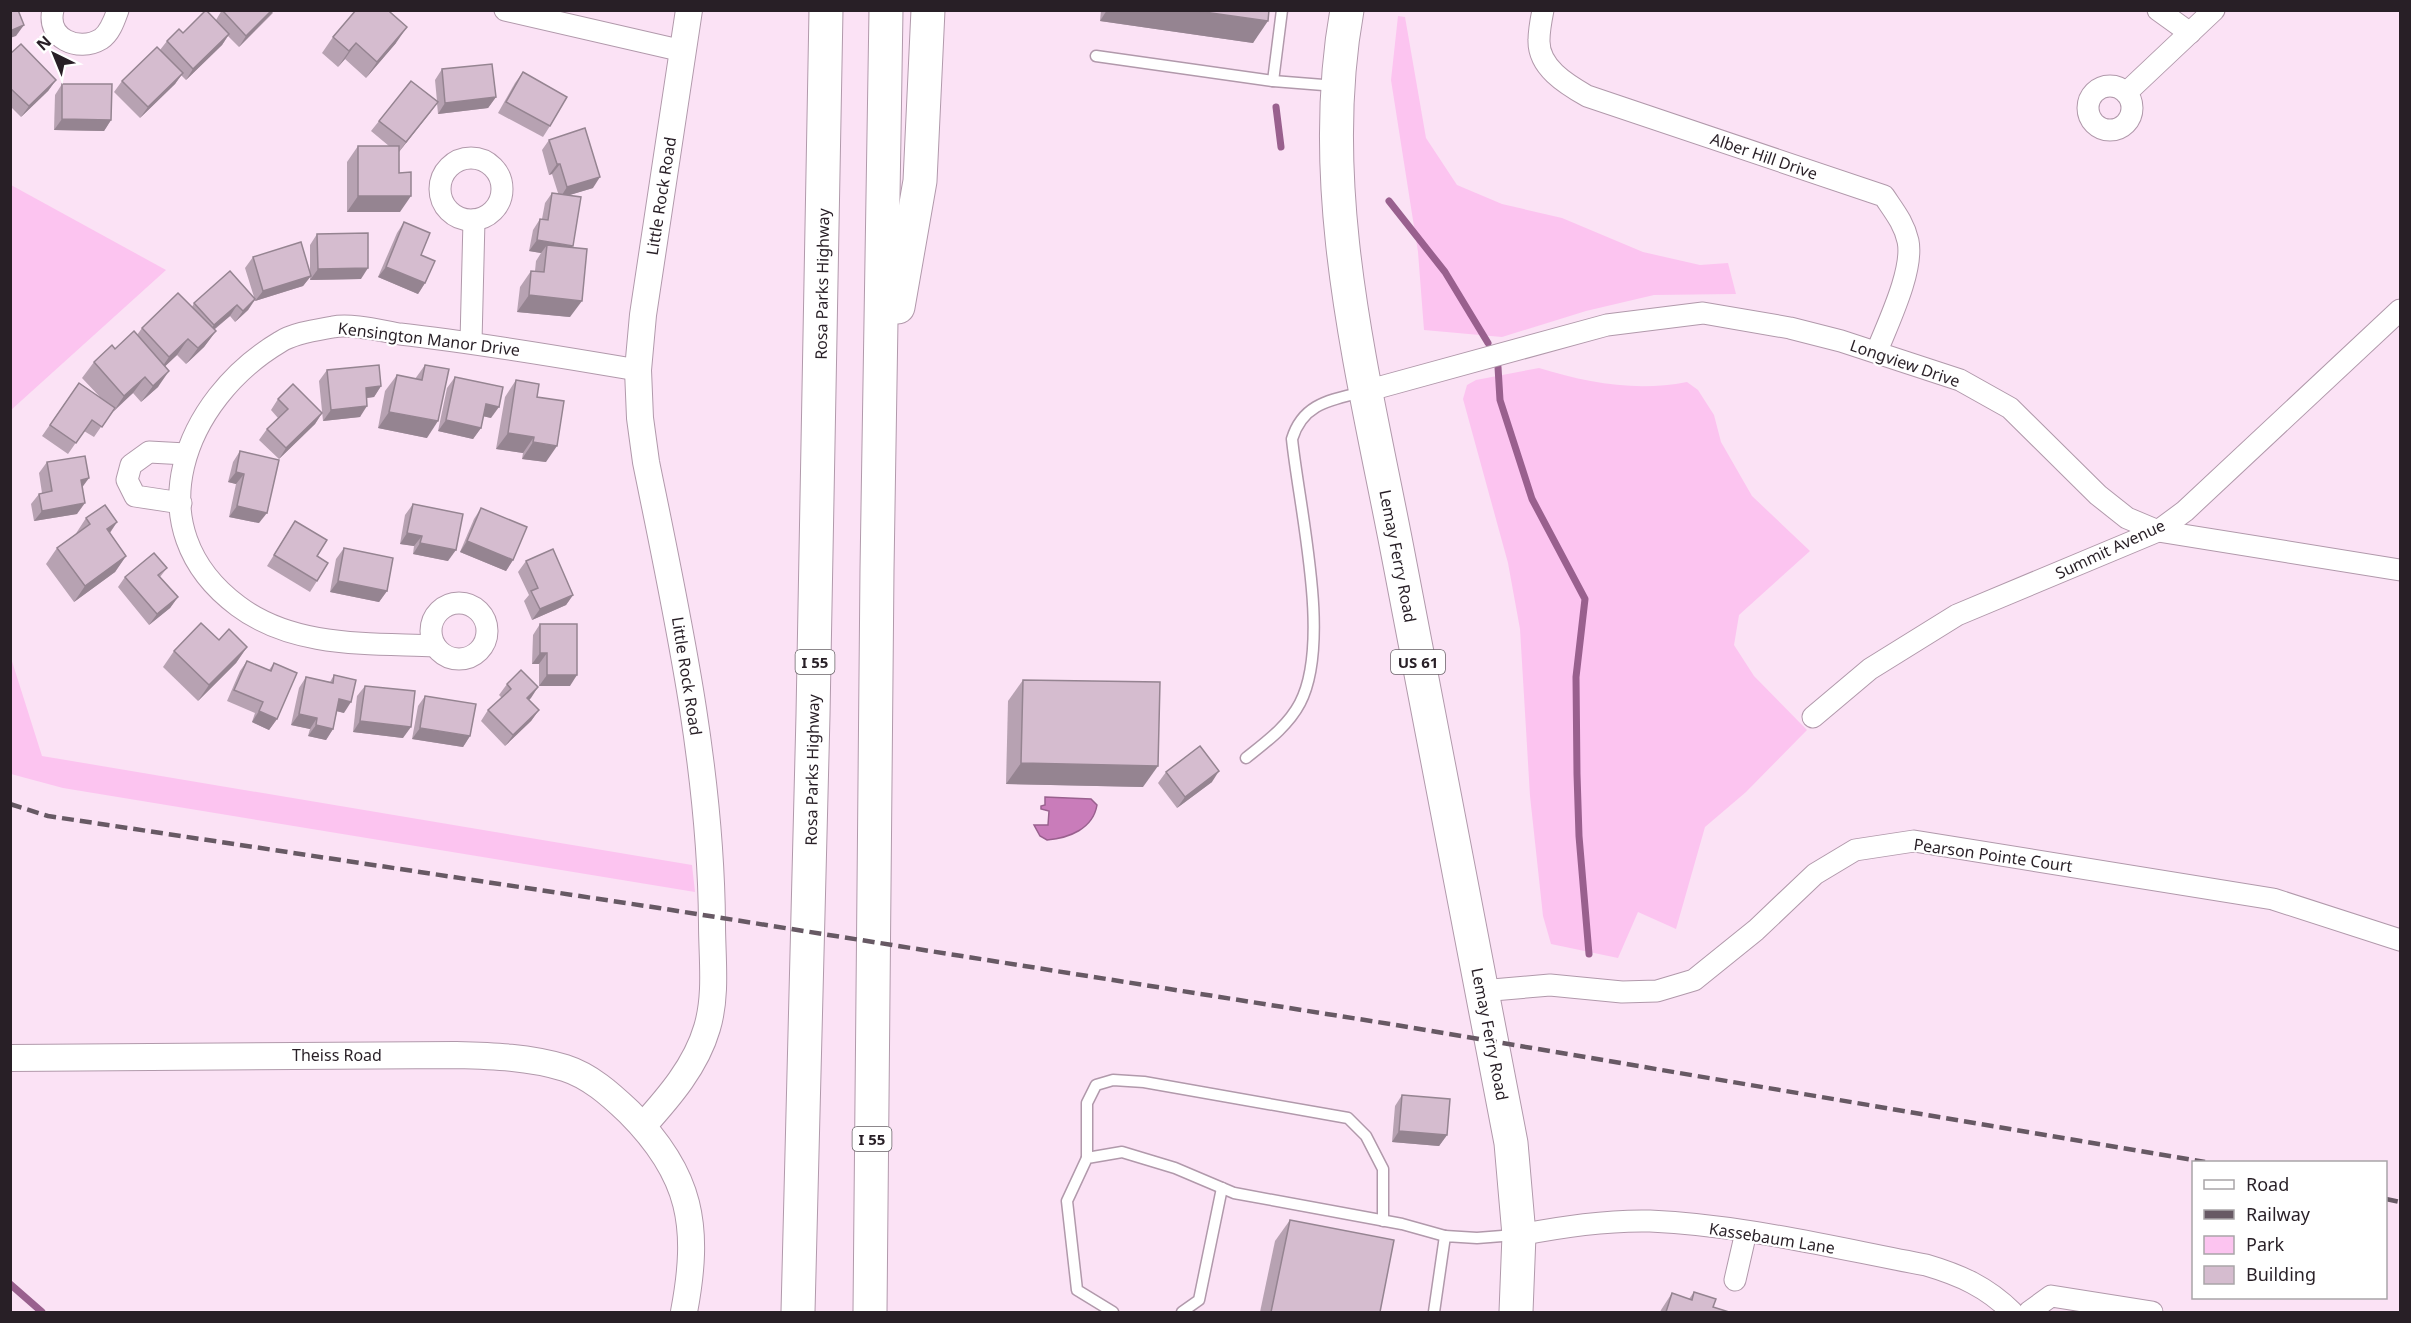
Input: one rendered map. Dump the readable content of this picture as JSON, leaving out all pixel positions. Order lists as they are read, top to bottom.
{
  "streets": {
    "main road": [
      "Rosa Parks Highway",
      "Lemay Ferry Road",
      "I 55",
      "US 61"
    ],
    "street": [
      "Alber Hill Drive",
      "Little Rock Road",
      "Kensington Manor Drive",
      "Longview Drive",
      "Summit Avenue",
      "Pearson Pointe Court",
      "Theiss Road",
      "Kassebaum Lane"
    ]
  },
  "crossings": [
    ["Alber Hill Drive", "Longview Drive"],
    ["Little Rock Road", "Kensington Manor Drive"],
    ["Little Rock Road", "Theiss Road"],
    ["Longview Drive", "Summit Avenue"],
    ["Longview Drive", "Lemay Ferry Road"],
    ["Lemay Ferry Road", "Pearson Pointe Court"],
    ["Lemay Ferry Road", "Kassebaum Lane"]
  ],
  "legend": [
    "Road",
    "Railway",
    "Park",
    "Building"
  ],
  "north": "top left"
}
